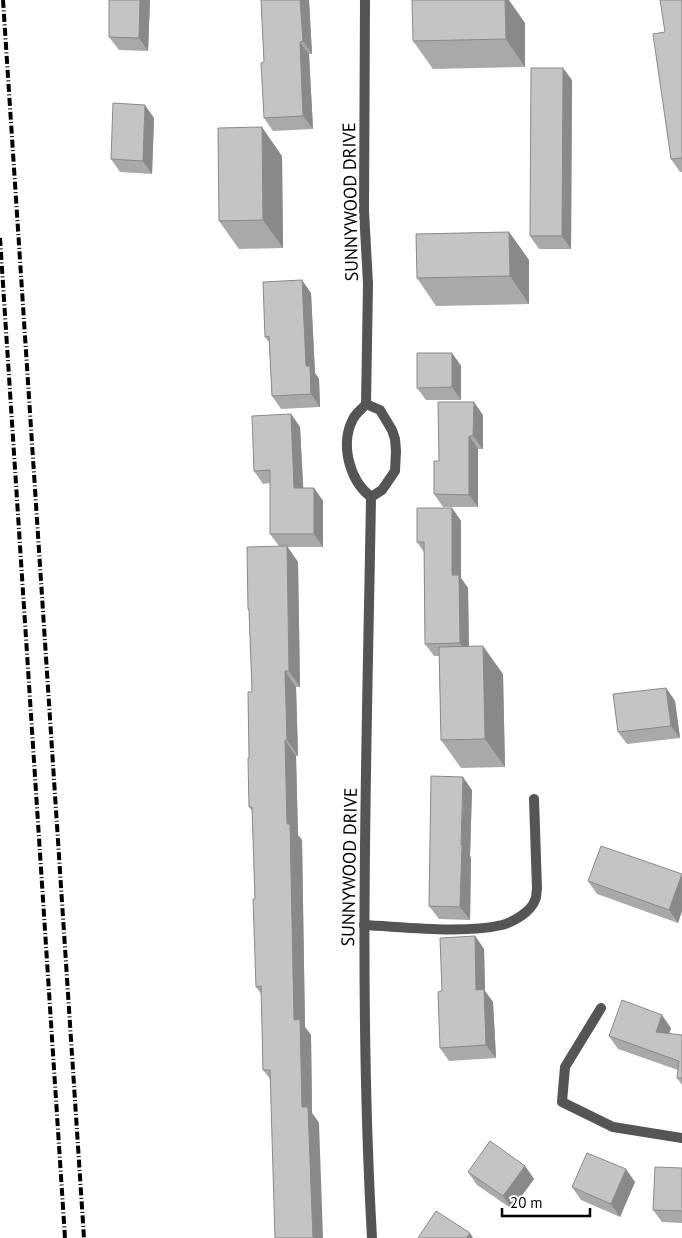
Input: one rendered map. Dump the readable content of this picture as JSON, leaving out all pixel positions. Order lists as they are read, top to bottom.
{
  "streets": {
    "street": ["SUNNYWOOD DRIVE"]
  },
  "scale_bar": "20 m"
}
